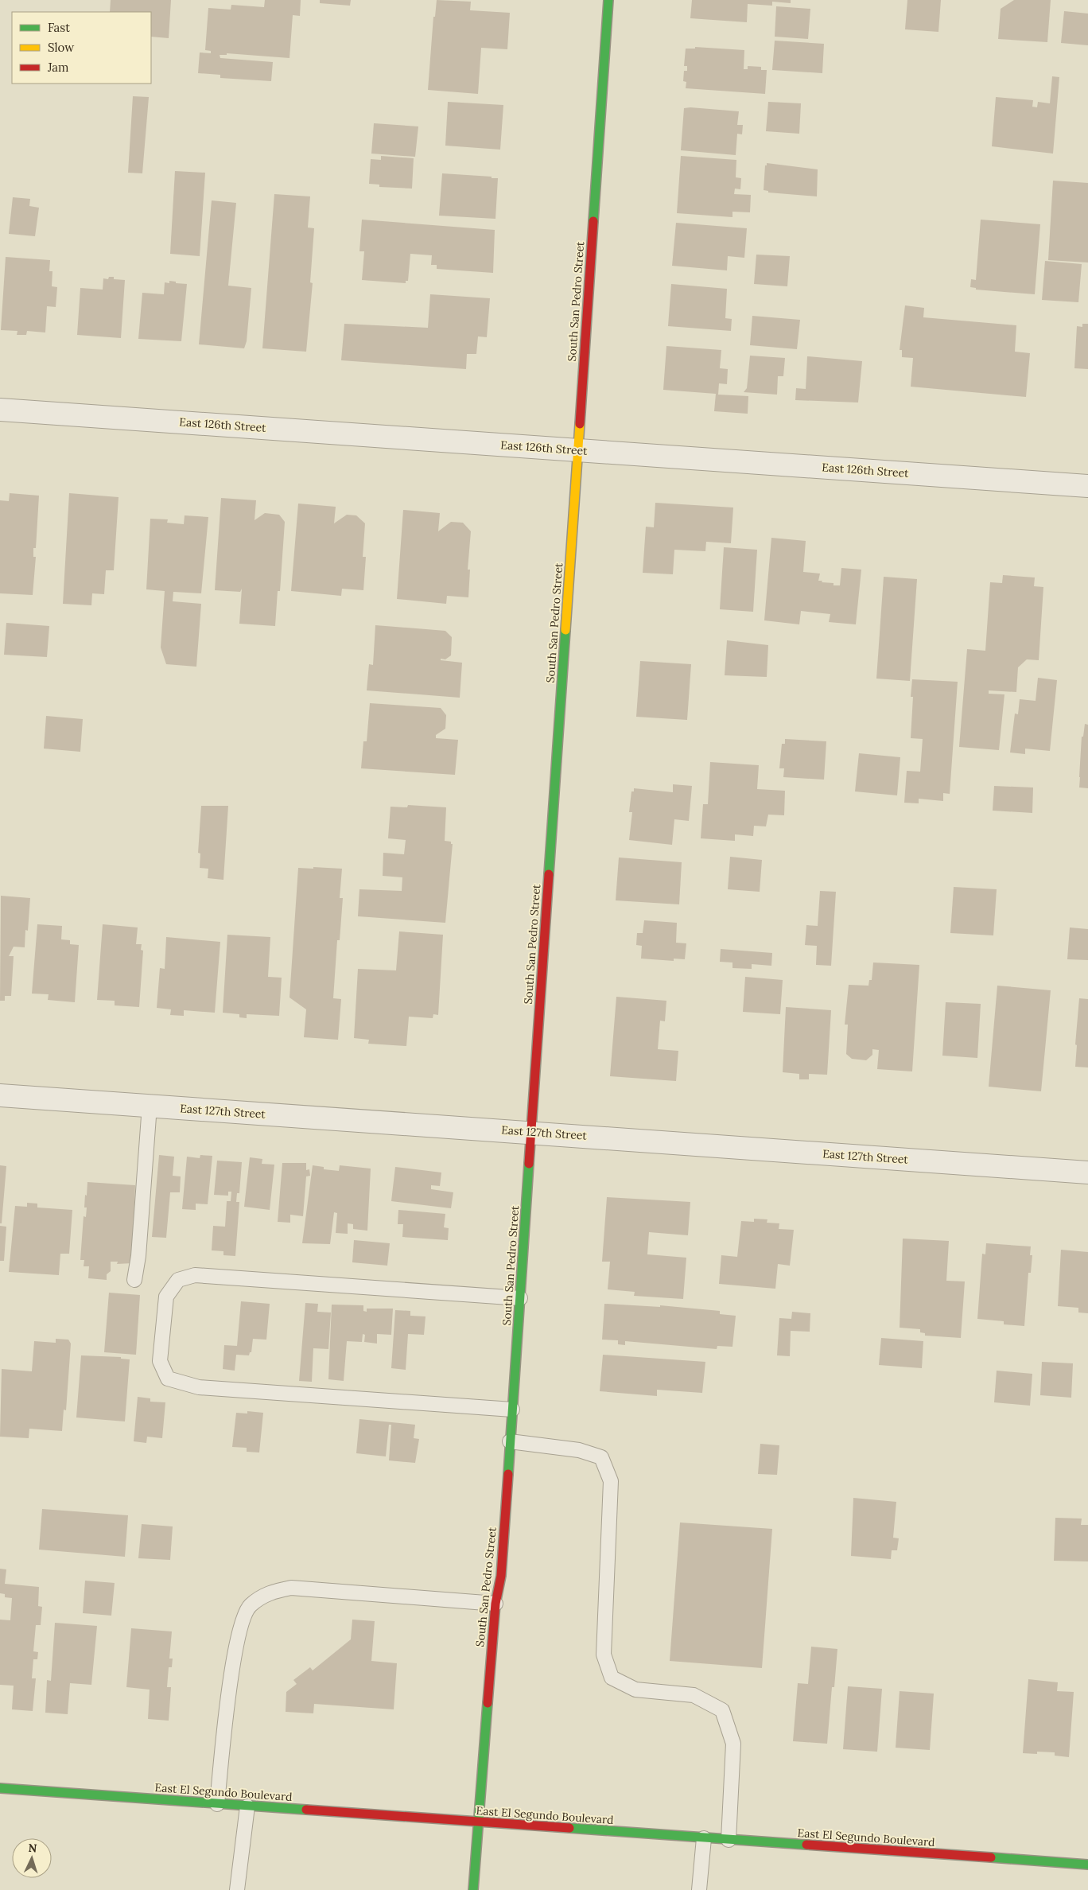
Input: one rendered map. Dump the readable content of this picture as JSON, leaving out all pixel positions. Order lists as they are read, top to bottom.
{
  "streets": {
    "street": [
      "South San Pedro Street",
      "East 126th Street",
      "East 127th Street",
      "East El Segundo Boulevard"
    ]
  },
  "crossings": [
    ["South San Pedro Street", "East 126th Street"],
    ["South San Pedro Street", "East 127th Street"],
    ["South San Pedro Street", "East El Segundo Boulevard"]
  ],
  "legend": ["Fast", "Slow", "Jam"],
  "north": "top"
}
